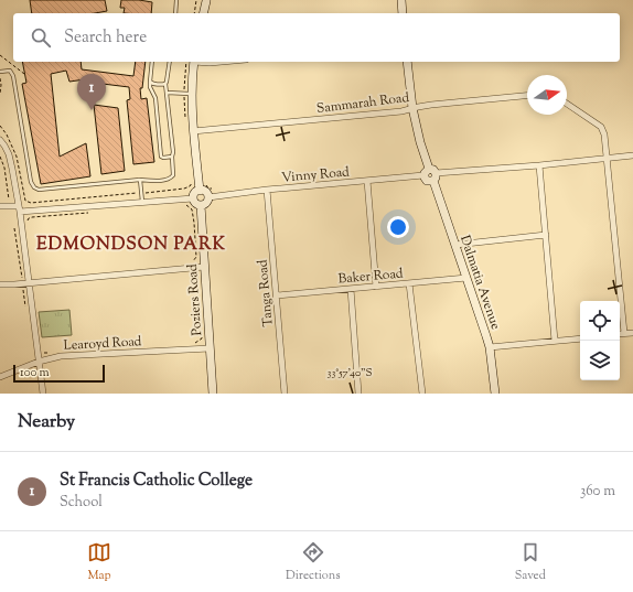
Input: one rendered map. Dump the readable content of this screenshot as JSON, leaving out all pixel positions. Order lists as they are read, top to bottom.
{
  "streets": {
    "street": [
      "Sammarah Road",
      "Vinny Road",
      "Baker Road",
      "Dalmatia Avenue",
      "Tanga Road",
      "Poziers Road",
      "Learoyd Road"
    ]
  },
  "crossings": [
    ["Sammarah Road", "Dalmatia Avenue"],
    ["Vinny Road", "Dalmatia Avenue"],
    ["Vinny Road", "Tanga Road"],
    ["Baker Road", "Dalmatia Avenue"],
    ["Baker Road", "Tanga Road"],
    ["Poziers Road", "Learoyd Road"]
  ],
  "districts": ["EDMONDSON PARK"],
  "scale_bar": "100 m",
  "north": "right",
  "page": {
    "search": "Search here",
    "pins": "1",
    "scale": "100 m",
    "heading": "Nearby",
    "list": [
      {
        "mark": "1",
        "name": "St Francis Catholic College",
        "note": "School",
        "value": "360 m"
      }
    ],
    "nav": ["Map", "Directions", "Saved"]
  },
  "coordinates": ["33°57'40\"S"]
}
